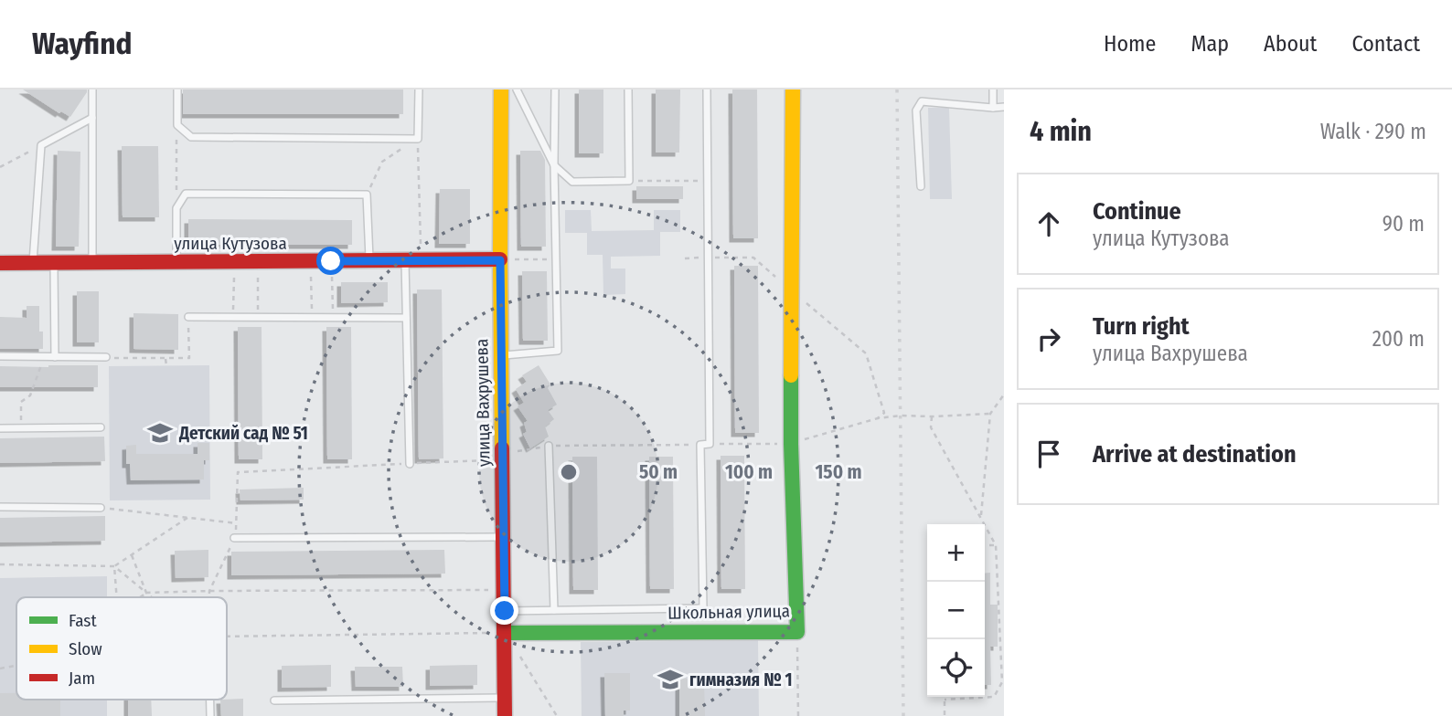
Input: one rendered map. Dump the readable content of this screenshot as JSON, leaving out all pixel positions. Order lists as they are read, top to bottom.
{
  "streets": {
    "street": ["улица Кутузова", "улица Вахрушева", "Школьная улица"]
  },
  "crossings": [
    ["улица Кутузова", "улица Вахрушева"],
    ["улица Вахрушева", "Школьная улица"]
  ],
  "places": {
    "school or university": ["Детский сад № 51", "гимназия № 1"]
  },
  "legend": ["Fast", "Slow", "Jam"],
  "page": {
    "header": "Wayfind",
    "nav": [
      "Home",
      "Map",
      "About",
      "Contact"
    ],
    "heading": ["4 min", "Walk · 290 m"],
    "list": [
      ["Continue", "улица Кутузова", "90 m"],
      ["Turn right", "улица Вахрушева", "200 m"],
      "Arrive at destination"
    ],
    "map_buttons": ["+", "−"]
  },
  "rings": ["50 m", "100 m", "150 m"]
}
